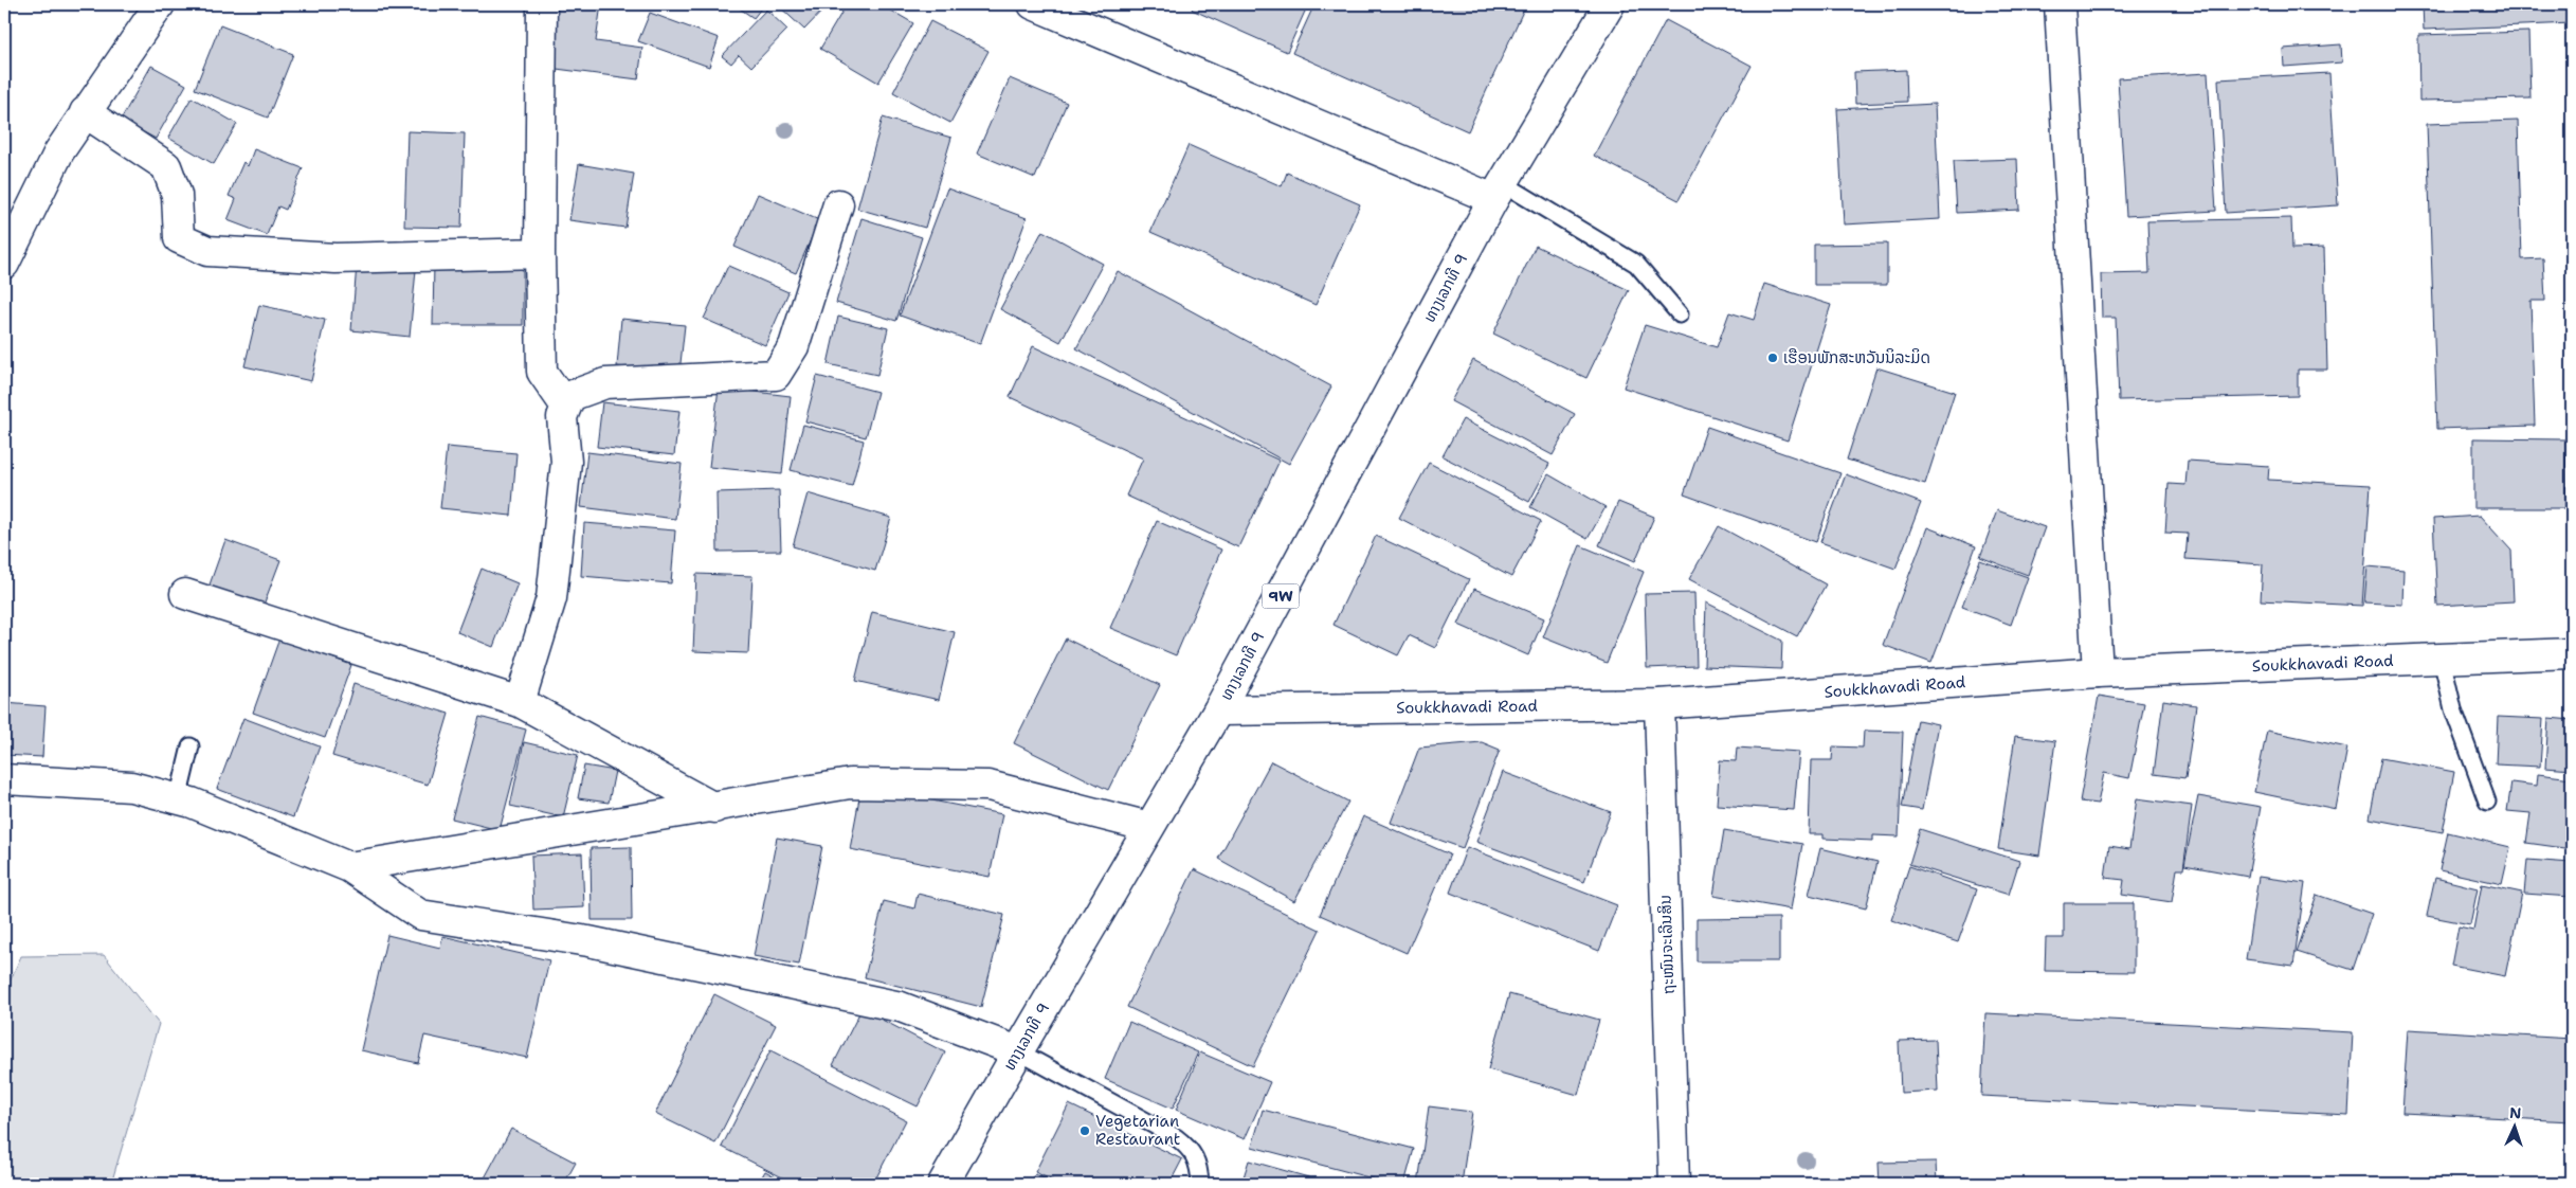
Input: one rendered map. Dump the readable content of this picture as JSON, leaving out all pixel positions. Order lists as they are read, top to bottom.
{
  "streets": {
    "street": [
      "ທາງເລກທີ 9",
      "9W",
      "Soukkhavadi Road",
      "ຖະໜົນຈະເລີນສິນ"
    ]
  },
  "crossings": [
    ["ທາງເລກທີ 9", "Soukkhavadi Road"],
    ["Soukkhavadi Road", "ຖະໜົນຈະເລີນສິນ"]
  ],
  "places": ["ເຮືອນພັກສະຫວັນນິລະມິດ", "Vegetarian Restaurant"],
  "north": "top"
}
